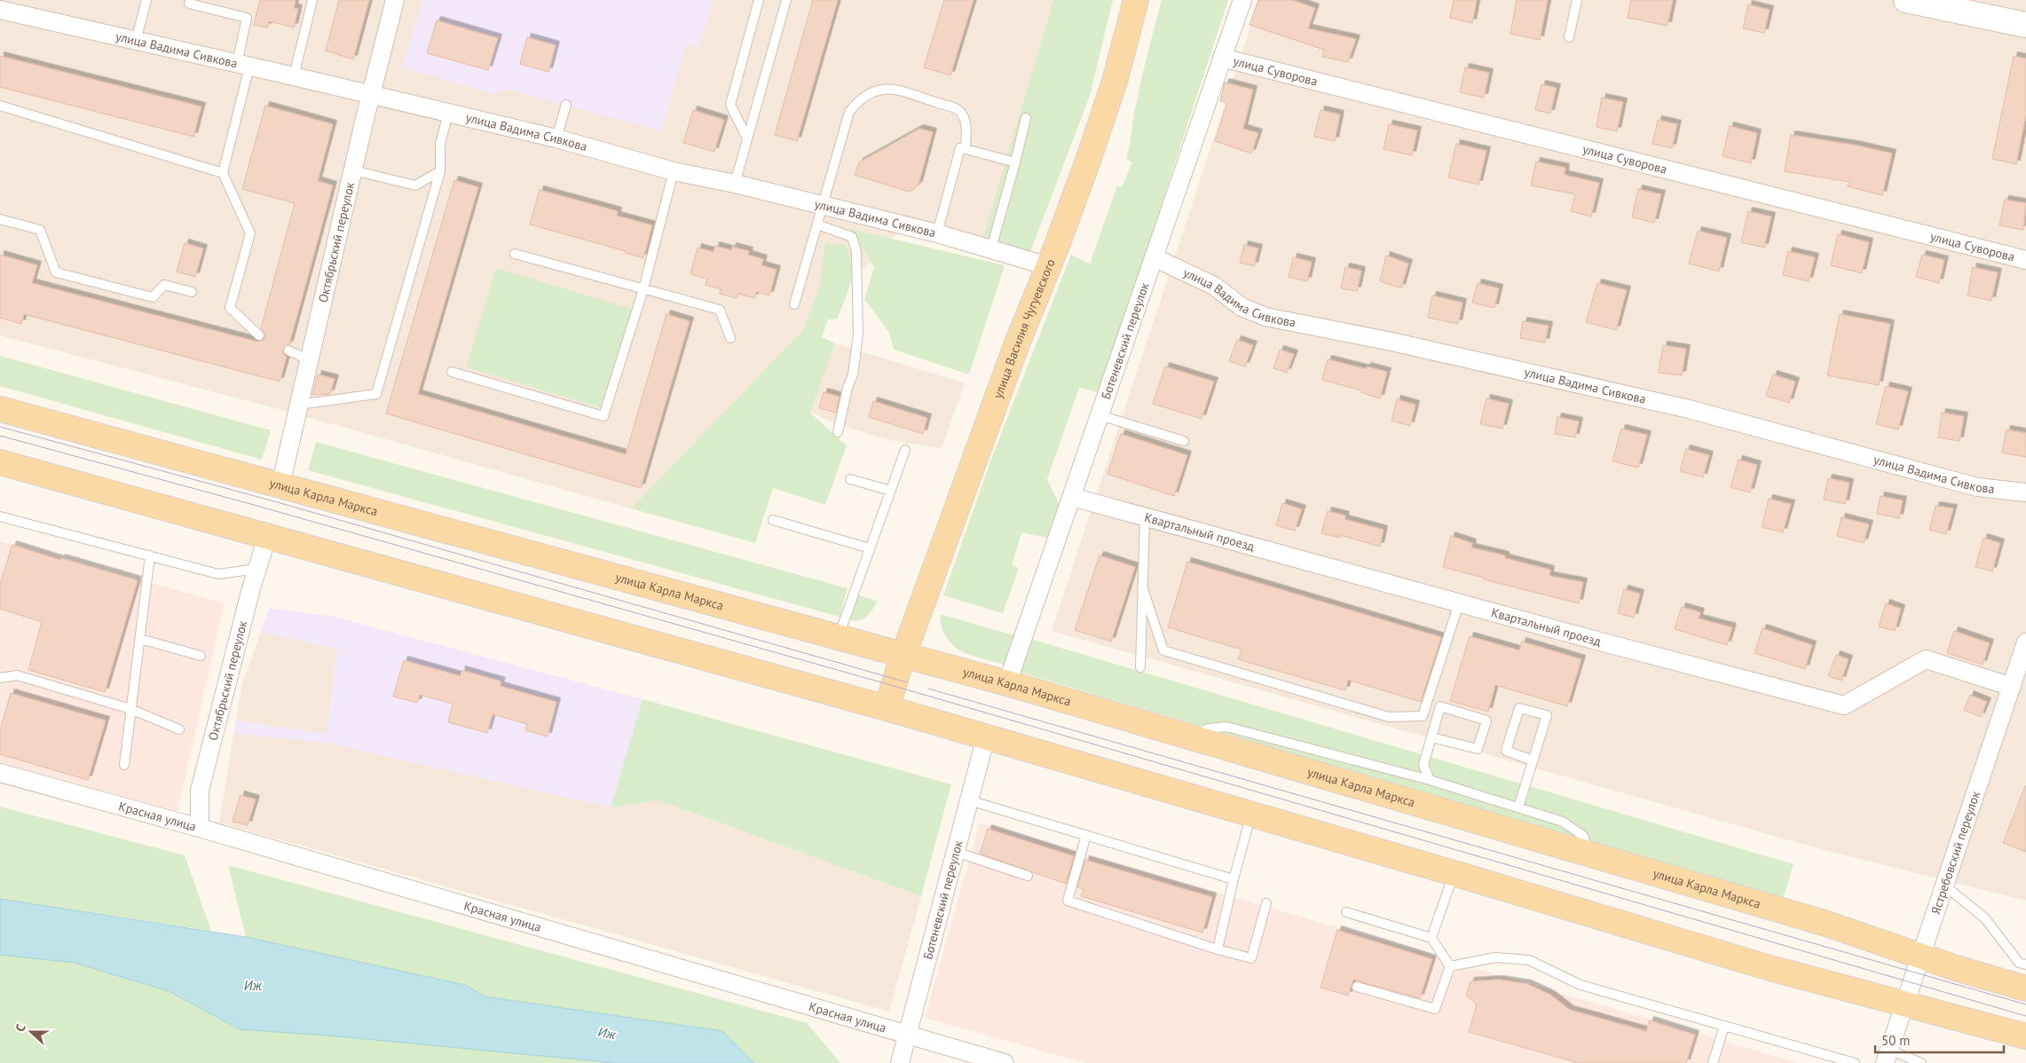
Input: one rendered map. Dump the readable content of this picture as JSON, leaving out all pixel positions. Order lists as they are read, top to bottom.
{
  "streets": {
    "main road": ["улица Василия Чугуевского", "улица Карла Маркса"],
    "street": [
      "улица Вадима Сивкова",
      "улица Суворова",
      "Октябрьский переулок",
      "Ботеневский переулок",
      "Квартальный проезд",
      "Красная улица",
      "Ястребовский переулок"
    ]
  },
  "crossings": [
    ["улица Вадима Сивкова", "Октябрьский переулок"],
    ["улица Вадима Сивкова", "улица Василия Чугуевского"],
    ["улица Вадима Сивкова", "Ботеневский переулок"],
    ["улица Суворова", "Ботеневский переулок"],
    ["Октябрьский переулок", "улица Карла Маркса"],
    ["Октябрьский переулок", "Красная улица"],
    ["улица Василия Чугуевского", "улица Карла Маркса"],
    ["Ботеневский переулок", "улица Карла Маркса"],
    ["Ботеневский переулок", "Квартальный проезд"],
    ["Ботеневский переулок", "Красная улица"],
    ["улица Карла Маркса", "Ястребовский переулок"],
    ["Квартальный проезд", "Ястребовский переулок"]
  ],
  "water": ["Иж"],
  "scale_bar": "50 m",
  "north": "left"
}
